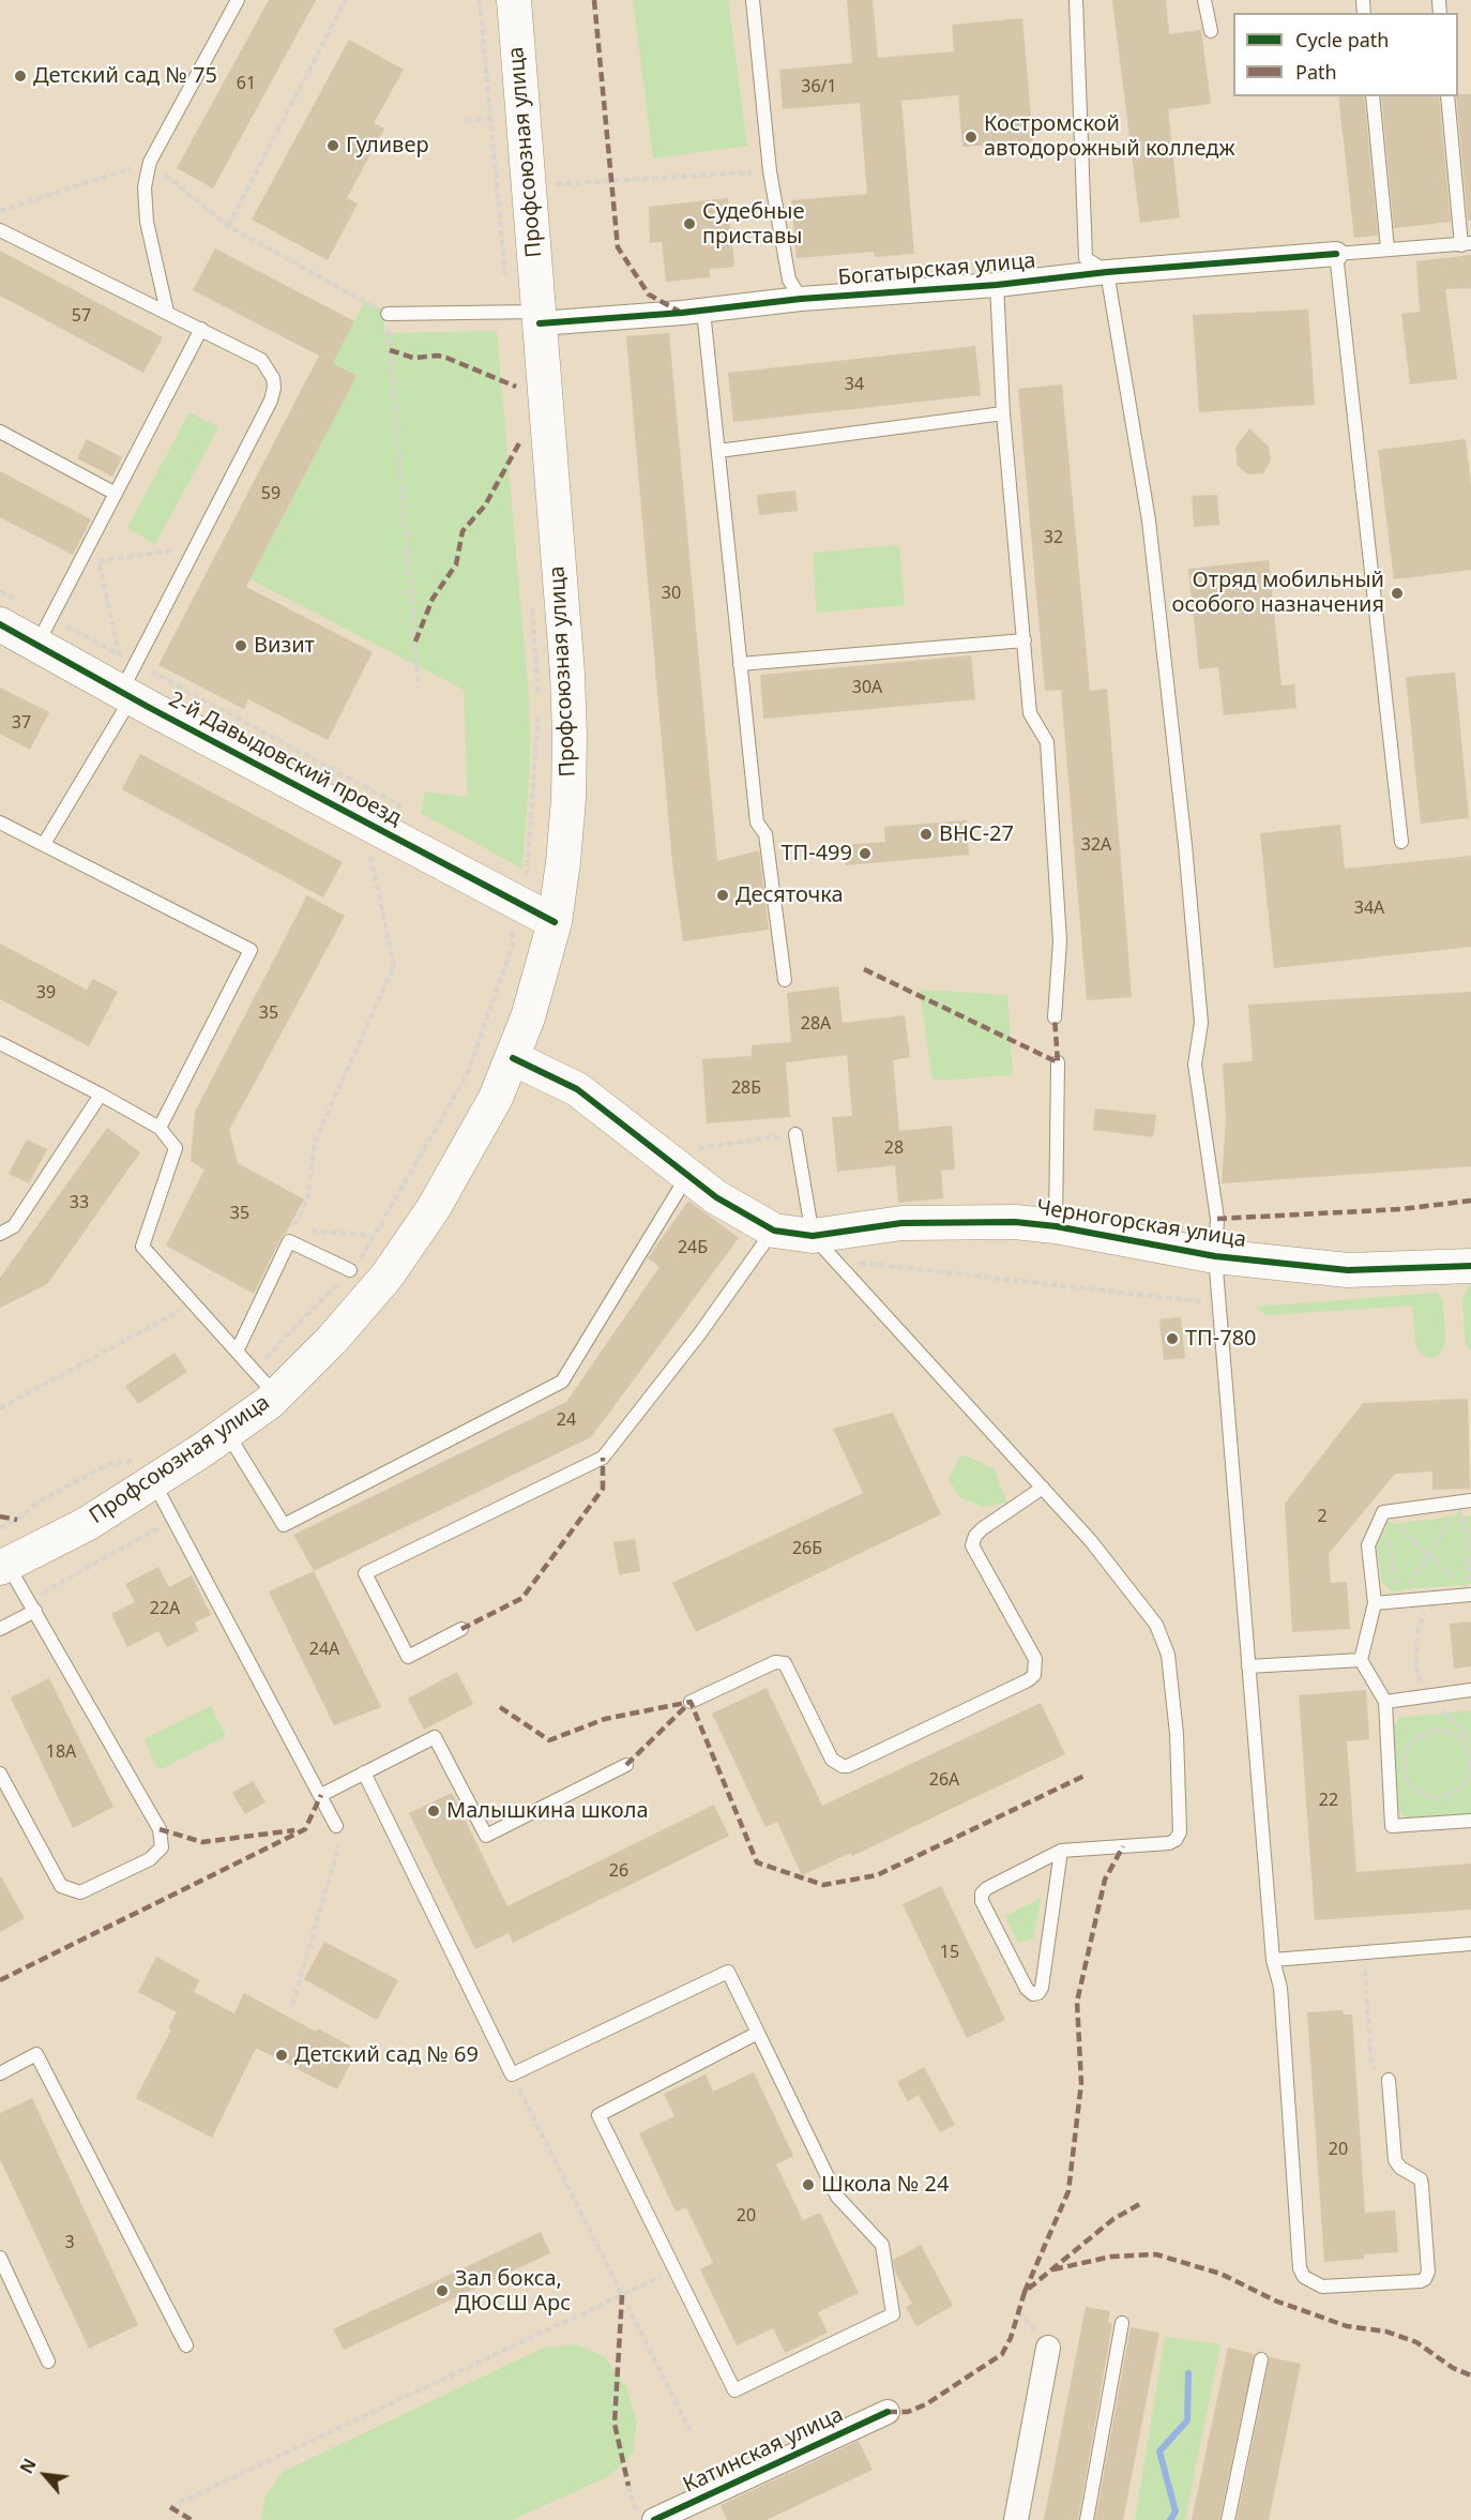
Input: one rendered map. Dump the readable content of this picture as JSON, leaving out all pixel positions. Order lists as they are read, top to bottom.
{
  "streets": {
    "main road": ["Профсоюзная улица", "2-й Давыдовский проезд", "Черногорская улица"],
    "street": ["Богатырская улица", "Катинская улица"]
  },
  "crossings": [
    ["Профсоюзная улица", "Богатырская улица"],
    ["Профсоюзная улица", "2-й Давыдовский проезд"],
    ["Профсоюзная улица", "Черногорская улица"]
  ],
  "places": [
    "Детский сад № 75",
    "Костромской автодорожный колледж",
    "Гуливер",
    "Судебные приставы",
    "Отряд мобильный особого назначения",
    "Визит",
    "ВНС-27",
    "ТП-499",
    "Десяточка",
    "ТП-780",
    "Малышкина школа",
    "Детский сад № 69",
    "Школа № 24",
    "Зал бокса, ДЮСШ Арс"
  ],
  "house_numbers": [
    "61",
    "36/1",
    "57",
    "34",
    "59",
    "32",
    "30",
    "30А",
    "37",
    "32А",
    "34А",
    "39",
    "35",
    "28А",
    "28Б",
    "28",
    "33",
    "35",
    "24Б",
    "24",
    "2",
    "26Б",
    "22А",
    "24А",
    "18А",
    "26А",
    "22",
    "26",
    "15",
    "20",
    "20",
    "3"
  ],
  "legend": ["Cycle path", "Path"],
  "north": "top left"
}
